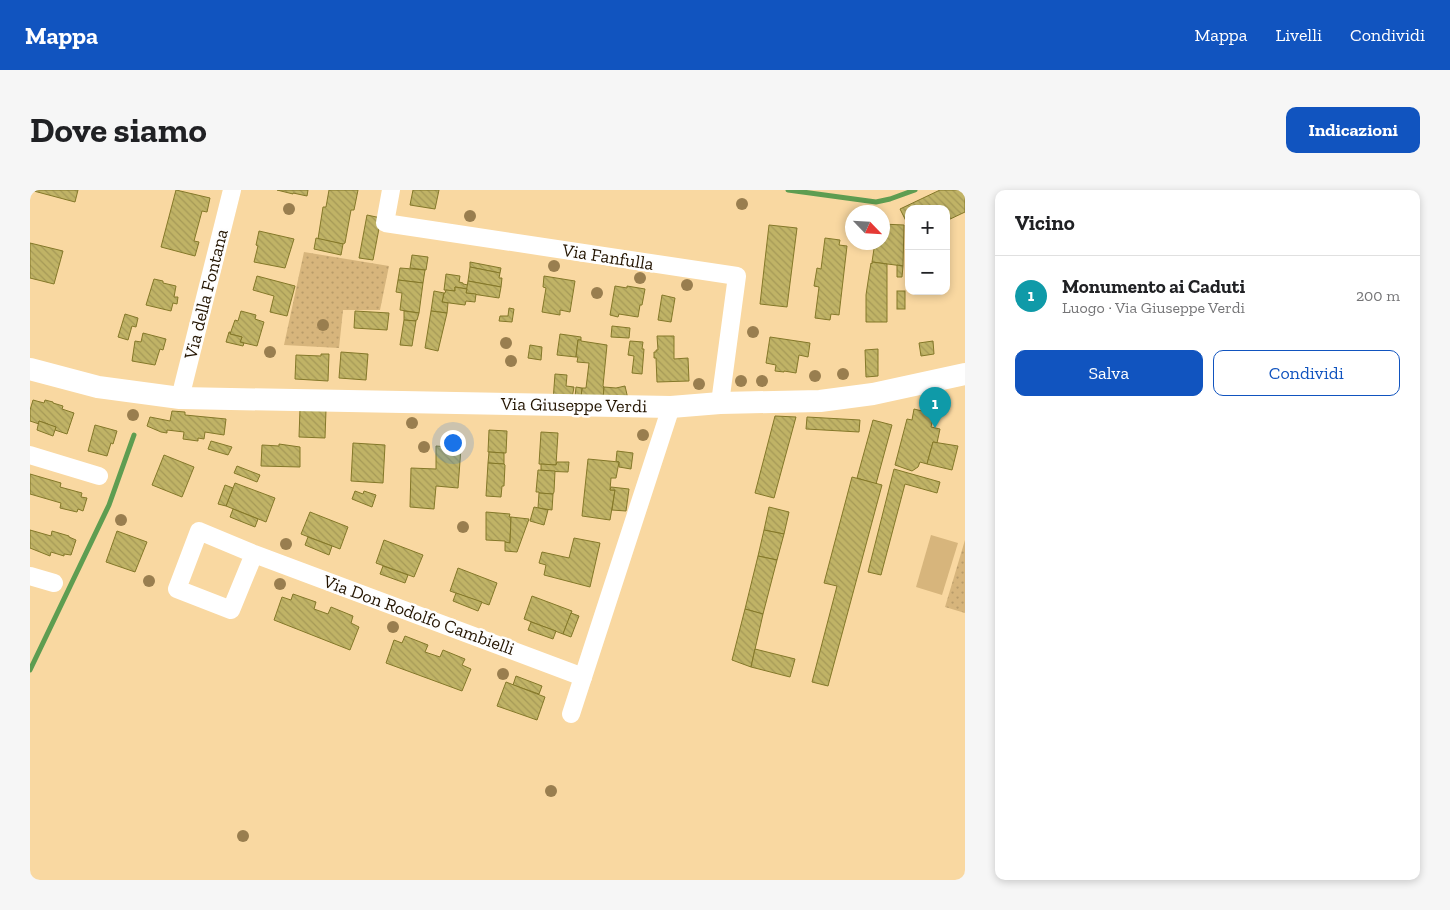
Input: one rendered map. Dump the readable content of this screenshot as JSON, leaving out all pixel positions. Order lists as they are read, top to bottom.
{
  "streets": {
    "street": [
      "Via Fanfulla",
      "Via della Fontana",
      "Via Giuseppe Verdi",
      "Via Don Rodolfo Cambielli"
    ]
  },
  "crossings": [
    ["Via Fanfulla", "Via Giuseppe Verdi"],
    ["Via della Fontana", "Via Giuseppe Verdi"]
  ],
  "north": "bottom right",
  "page": {
    "header": "Mappa",
    "nav": ["Mappa", "Livelli", "Condividi"],
    "buttons": [
      "Indicazioni",
      ["Salva", "Condividi"]
    ],
    "title": "Dove siamo",
    "heading": "Vicino",
    "map_buttons": ["+", "−"],
    "list": [
      {
        "mark": "1",
        "name": "Monumento ai Caduti",
        "note": "Luogo · Via Giuseppe Verdi",
        "value": "200 m"
      }
    ],
    "pins": "1"
  }
}
